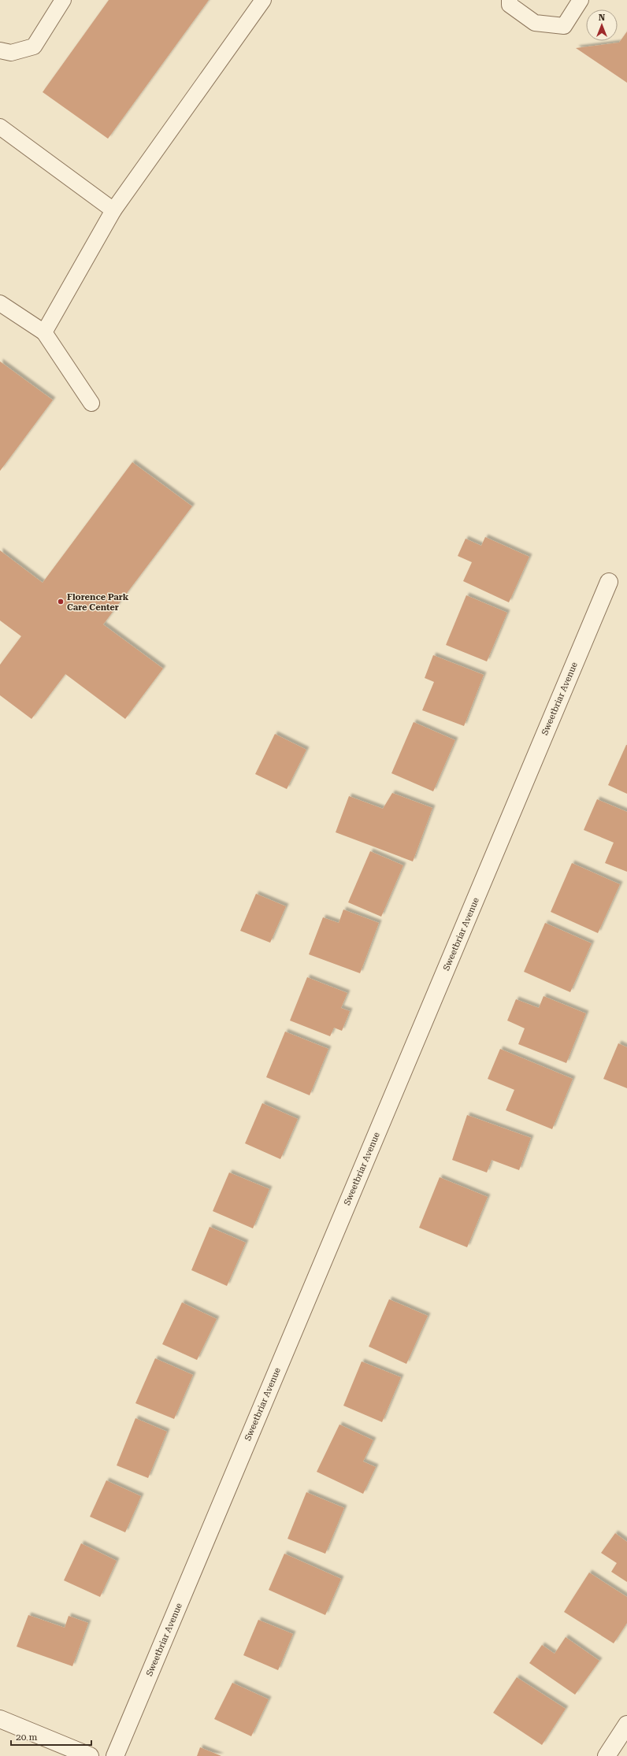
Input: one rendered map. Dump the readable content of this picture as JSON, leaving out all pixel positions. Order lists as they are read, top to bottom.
{
  "streets": {
    "street": ["Sweetbriar Avenue"]
  },
  "places": ["Florence Park Care Center"],
  "scale_bar": "20 m",
  "north": "top"
}
